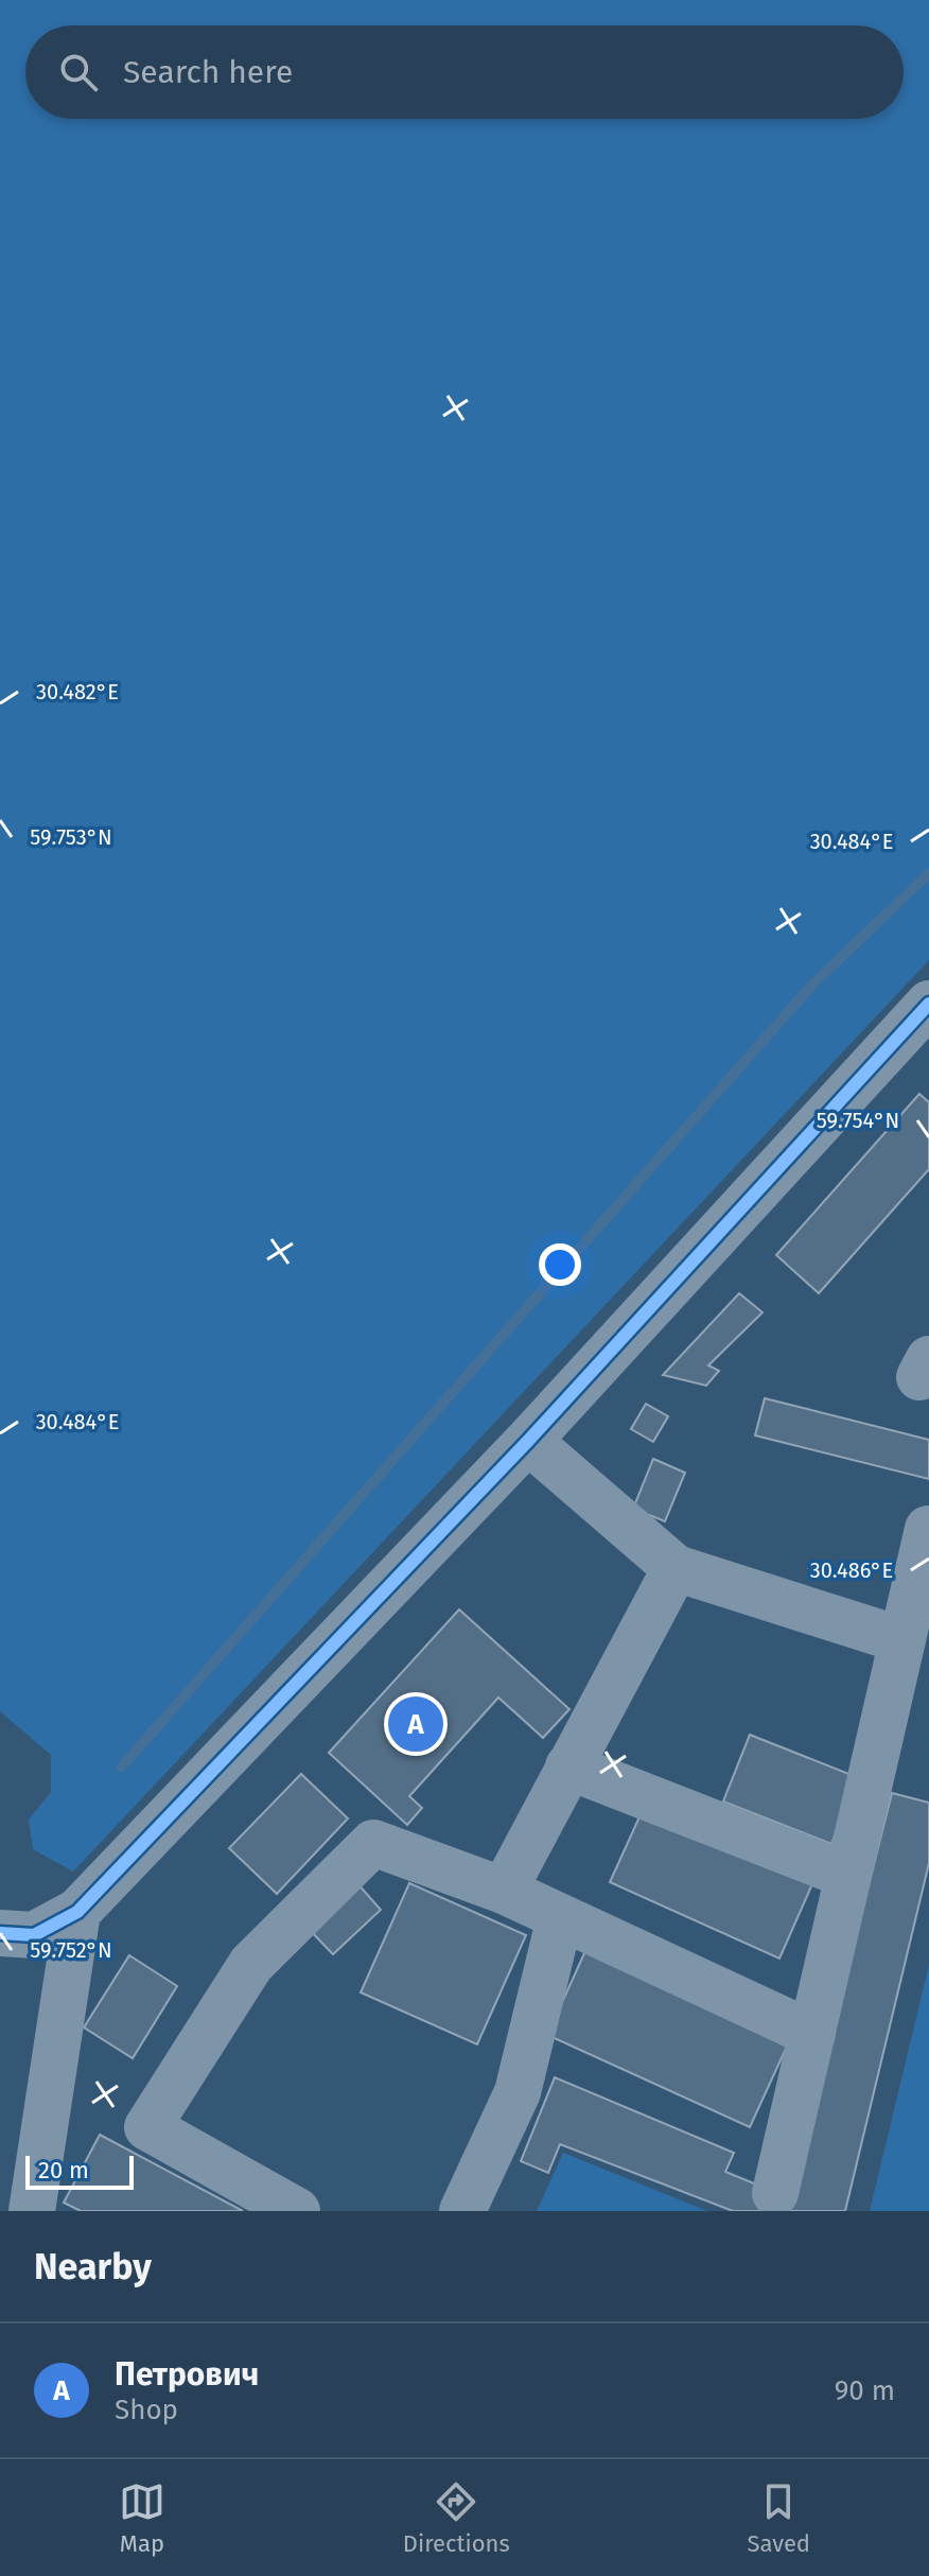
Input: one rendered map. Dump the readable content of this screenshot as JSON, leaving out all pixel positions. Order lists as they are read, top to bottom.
{
  "scale_bar": "20 m",
  "page": {
    "search": "Search here",
    "pins": "A",
    "scale": "20 m",
    "heading": "Nearby",
    "list": [
      {
        "mark": "A",
        "name": "Петрович",
        "note": "Shop",
        "value": "90 m"
      }
    ],
    "nav": ["Map", "Directions", "Saved"]
  },
  "coordinates": [
    "30.482°E",
    "59.753°N",
    "30.484°E",
    "59.754°N",
    "30.486°E",
    "59.752°N"
  ]
}
